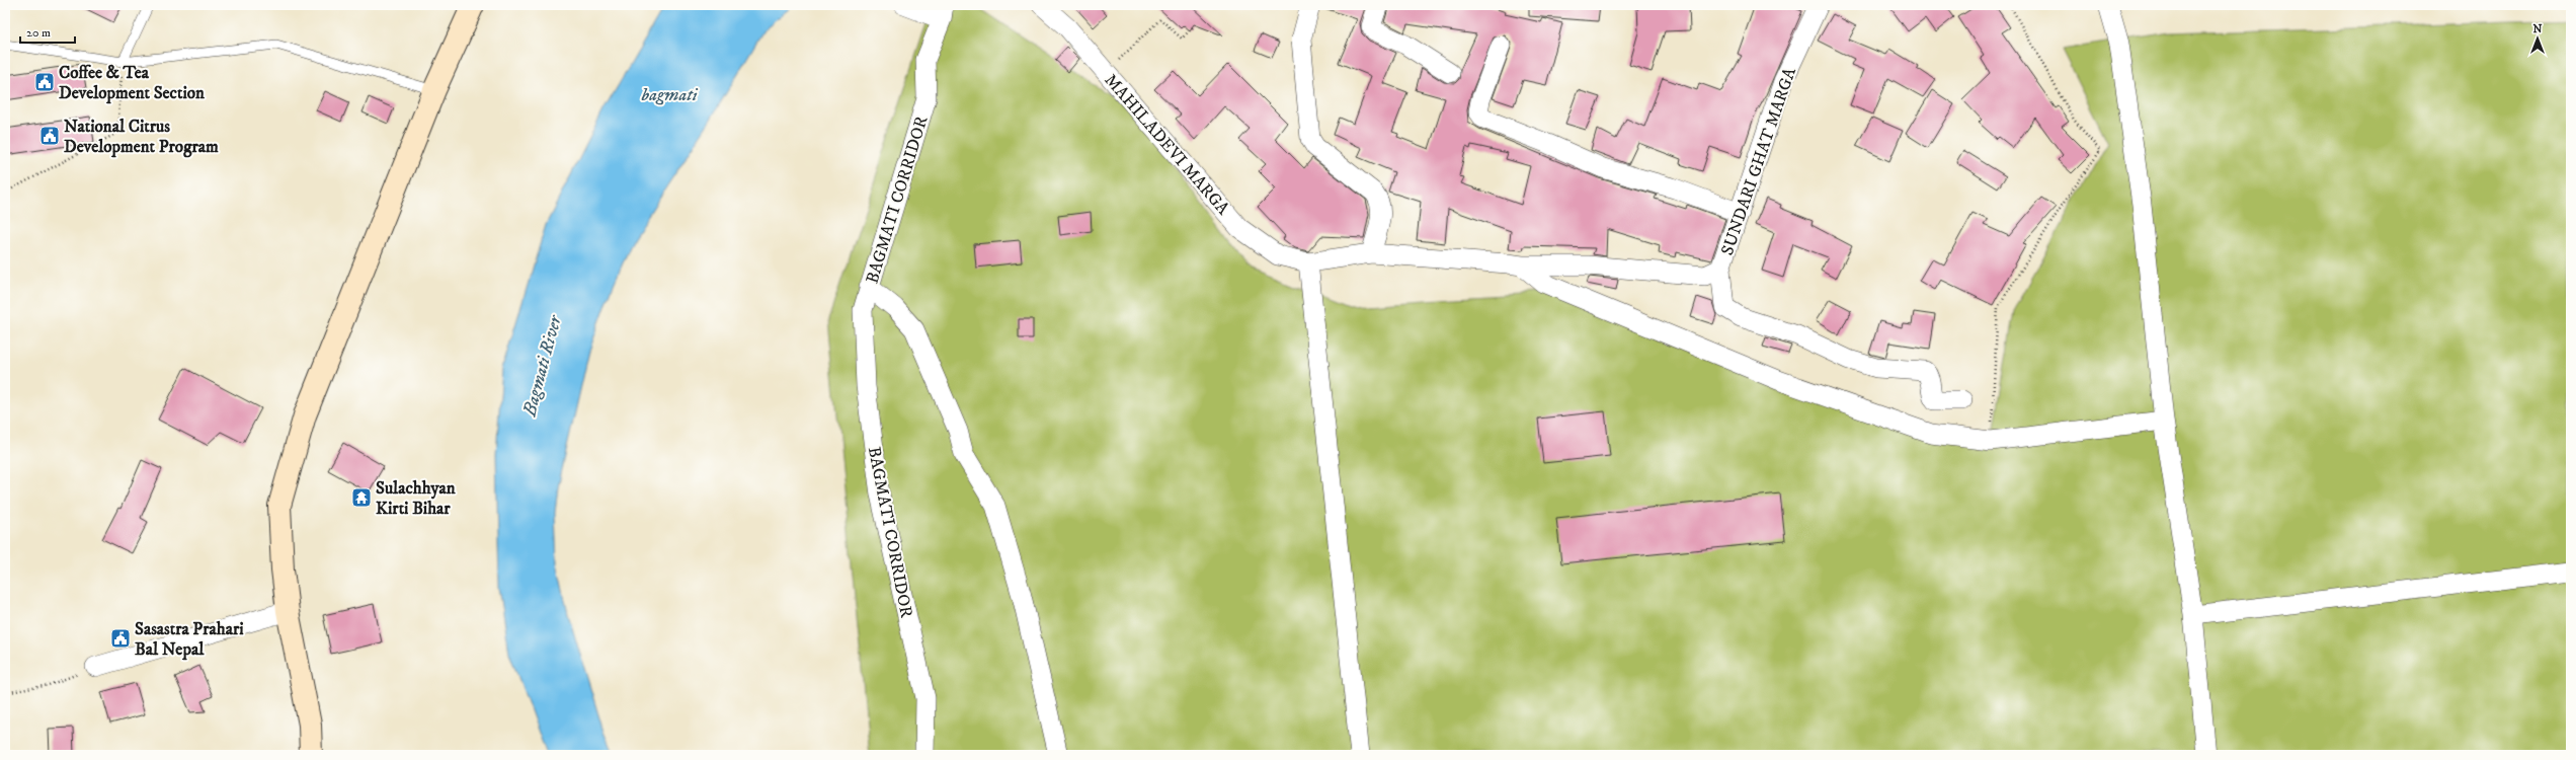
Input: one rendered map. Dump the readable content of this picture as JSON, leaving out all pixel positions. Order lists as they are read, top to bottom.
{
  "streets": {
    "street": ["MAHILADEVI MARGA", "SUNDARI GHAT MARGA", "BAGMATI CORRIDOR"]
  },
  "crossings": [
    ["MAHILADEVI MARGA", "SUNDARI GHAT MARGA"]
  ],
  "water": ["bagmati", "Bagmati River"],
  "places": {
    "public building": ["Coffee & Tea Development Section", "National Citrus Development Program", "Sasastra Prahari Bal Nepal"],
    "temple": ["Sulachhyan Kirti Bihar"]
  },
  "scale_bar": "20 m",
  "north": "top"
}
